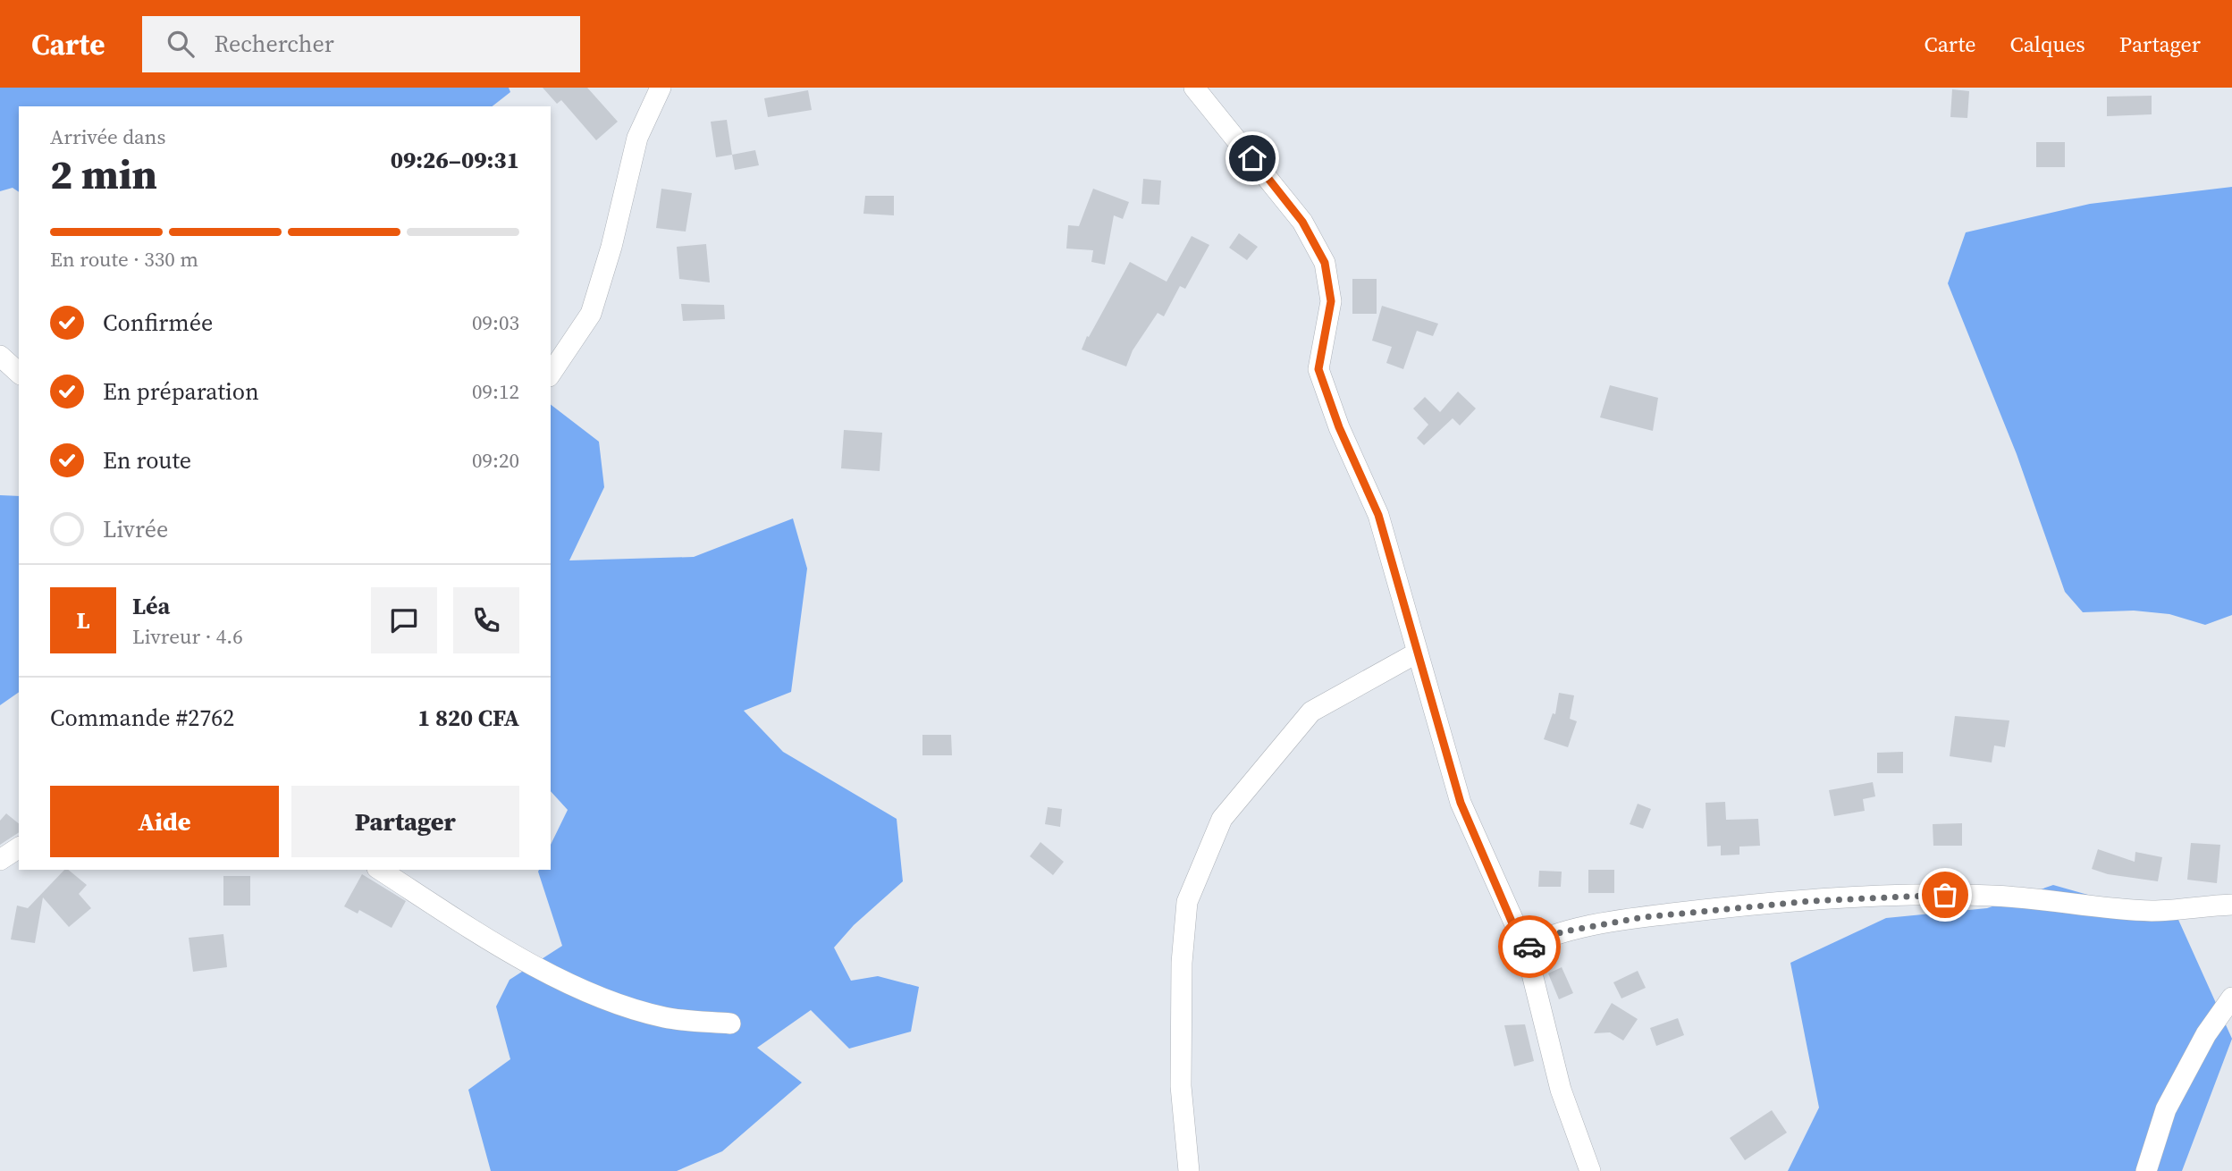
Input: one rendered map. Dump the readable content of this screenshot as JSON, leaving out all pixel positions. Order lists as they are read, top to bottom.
{
  "page": {
    "header": "Carte",
    "search": "Rechercher",
    "nav": ["Carte", "Calques", "Partager"],
    "heading": ["2 min", "Arrivée dans", "09:26–09:31"],
    "panel": [
      "Léa",
      "Livreur · 4.6",
      "Commande #2762",
      "1 820 CFA"
    ],
    "bar": "En route · 330 m",
    "list": [
      ["Confirmée", "09:03"],
      ["En préparation", "09:12"],
      ["En route", "09:20"],
      "Livrée"
    ],
    "round": "L",
    "buttons": ["Aide", "Partager"]
  }
}
